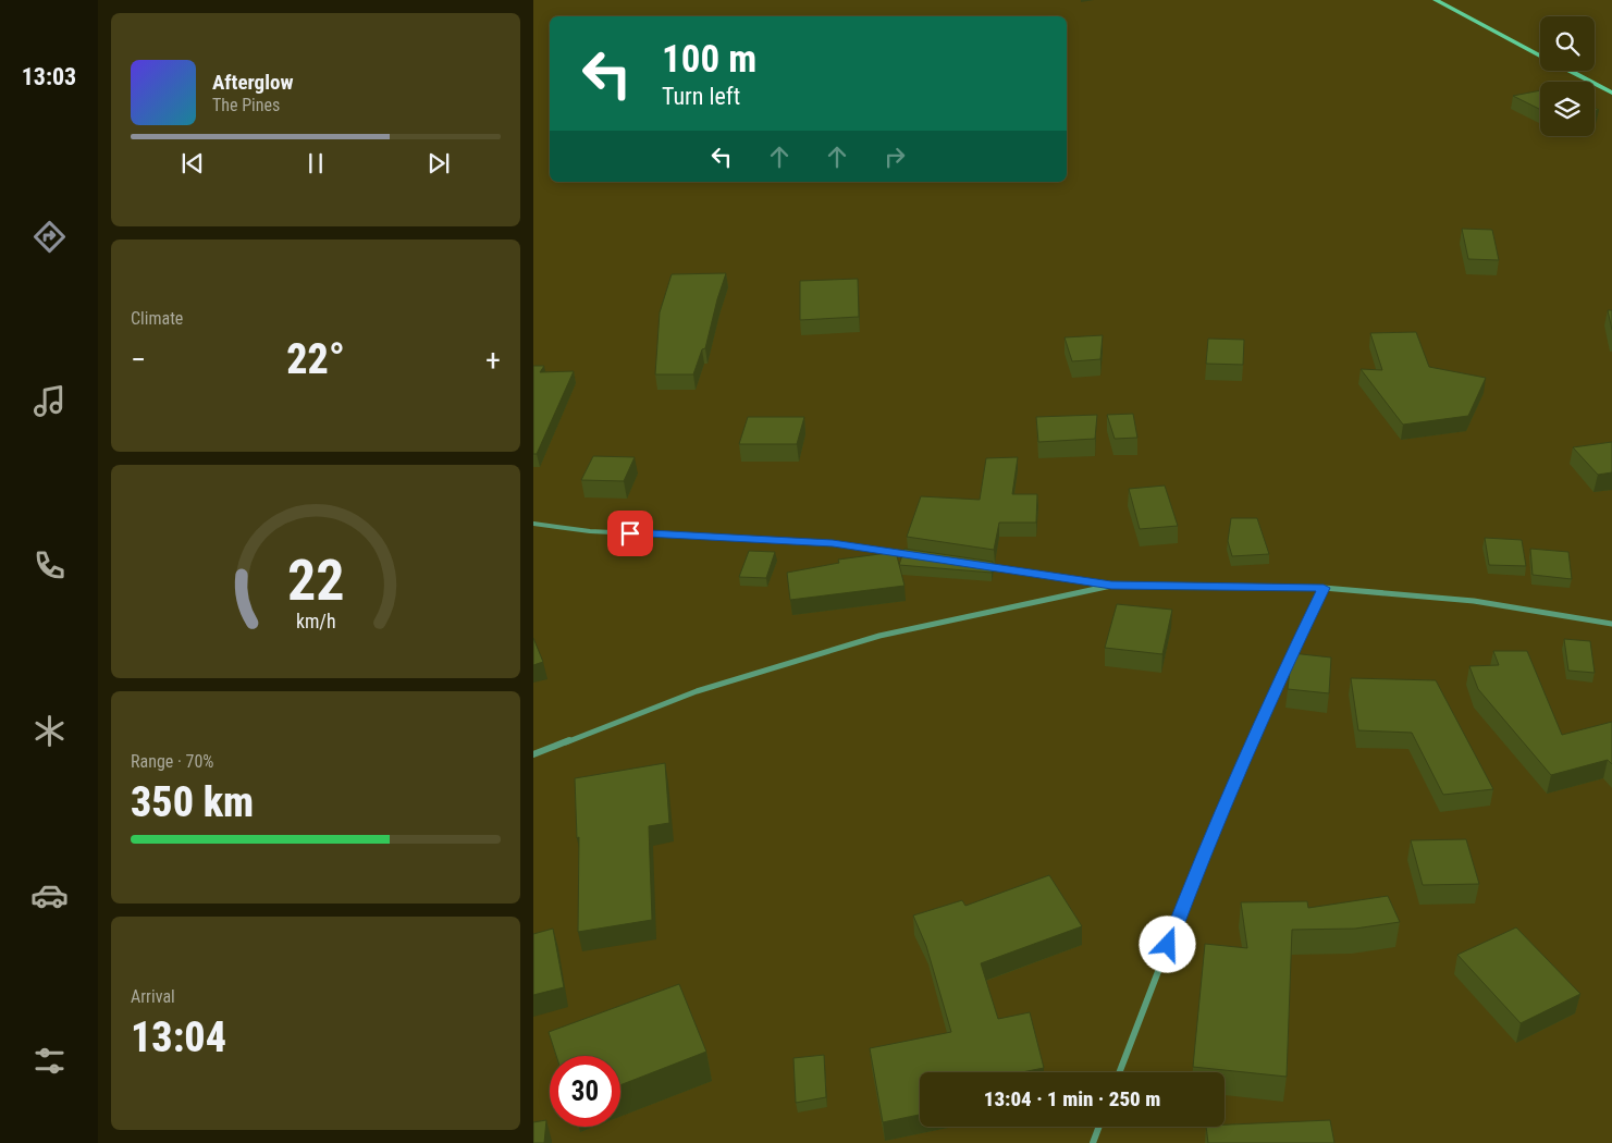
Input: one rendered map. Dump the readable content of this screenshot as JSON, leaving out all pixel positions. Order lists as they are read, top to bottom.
{
  "page": {
    "tabs": "13:03",
    "turn": ["100 m", "Turn left"],
    "song": ["Afterglow", "The Pines"],
    "tile": [
      "Climate",
      ["Range · 70%", "350 km"],
      ["Arrival", "13:04"]
    ],
    "heat": ["−", "22°", "+"],
    "limit": "30",
    "trip": "13:04 · 1 min · 250 m",
    "gauge": ["22", "km/h"]
  }
}
